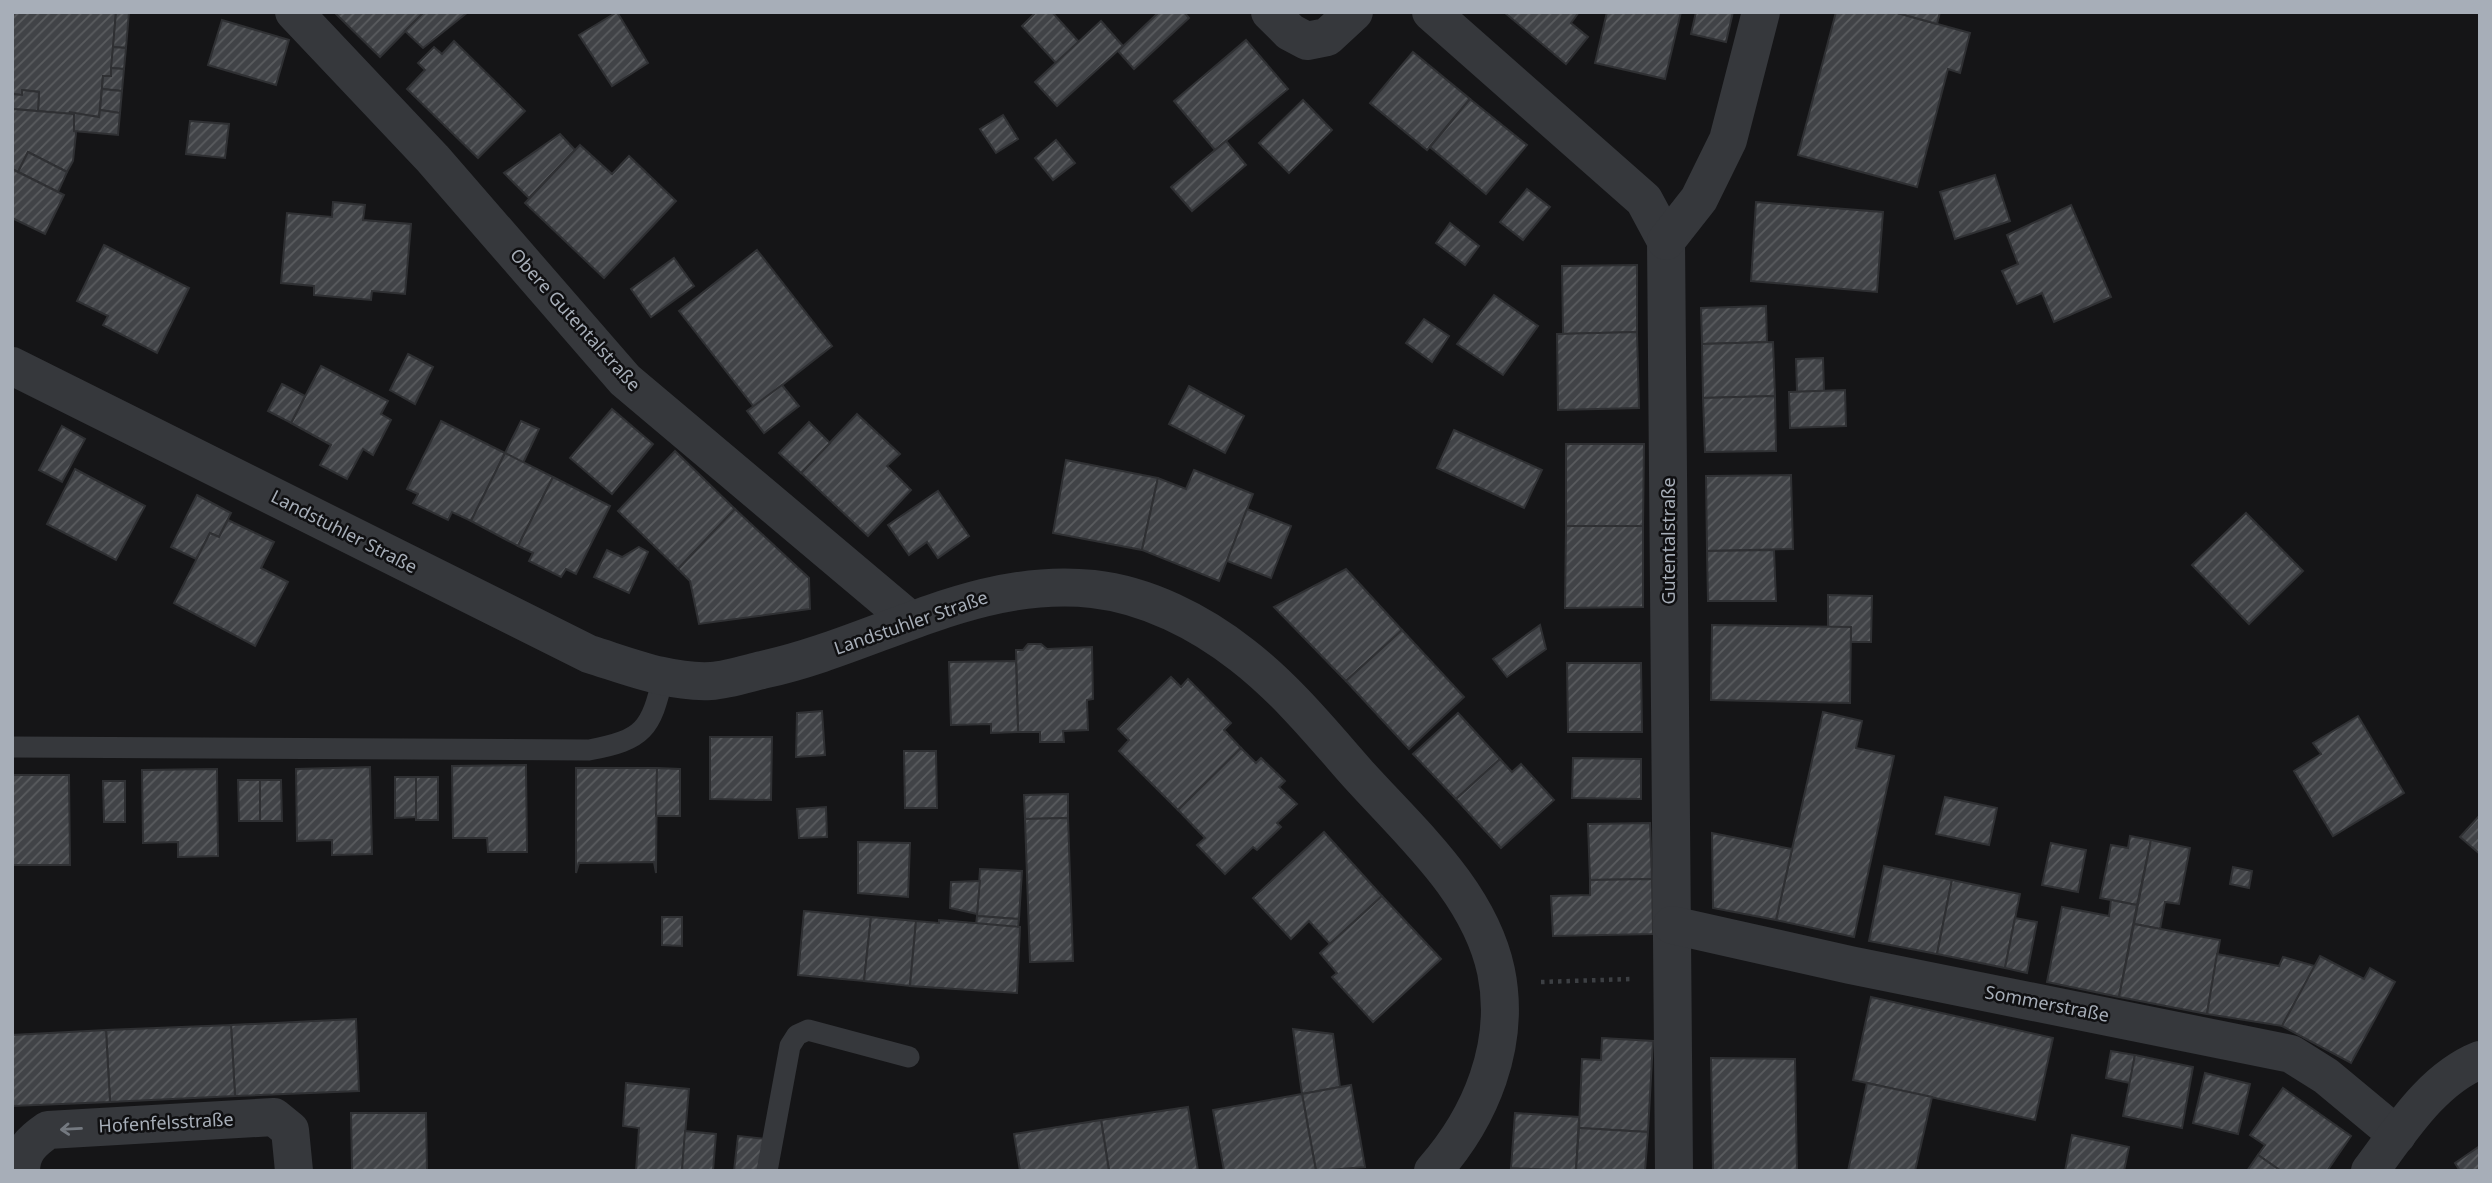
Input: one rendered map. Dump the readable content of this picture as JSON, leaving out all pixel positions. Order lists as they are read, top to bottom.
{
  "streets": {
    "street": [
      "Obere Gutentalstraße",
      "Landstuhler Straße",
      "Gutentalstraße",
      "Sommerstraße",
      "Hofenfelsstraße"
    ]
  },
  "crossings": [
    ["Obere Gutentalstraße", "Landstuhler Straße"],
    ["Gutentalstraße", "Sommerstraße"]
  ],
  "one_way": ["Hofenfelsstraße"]
}
